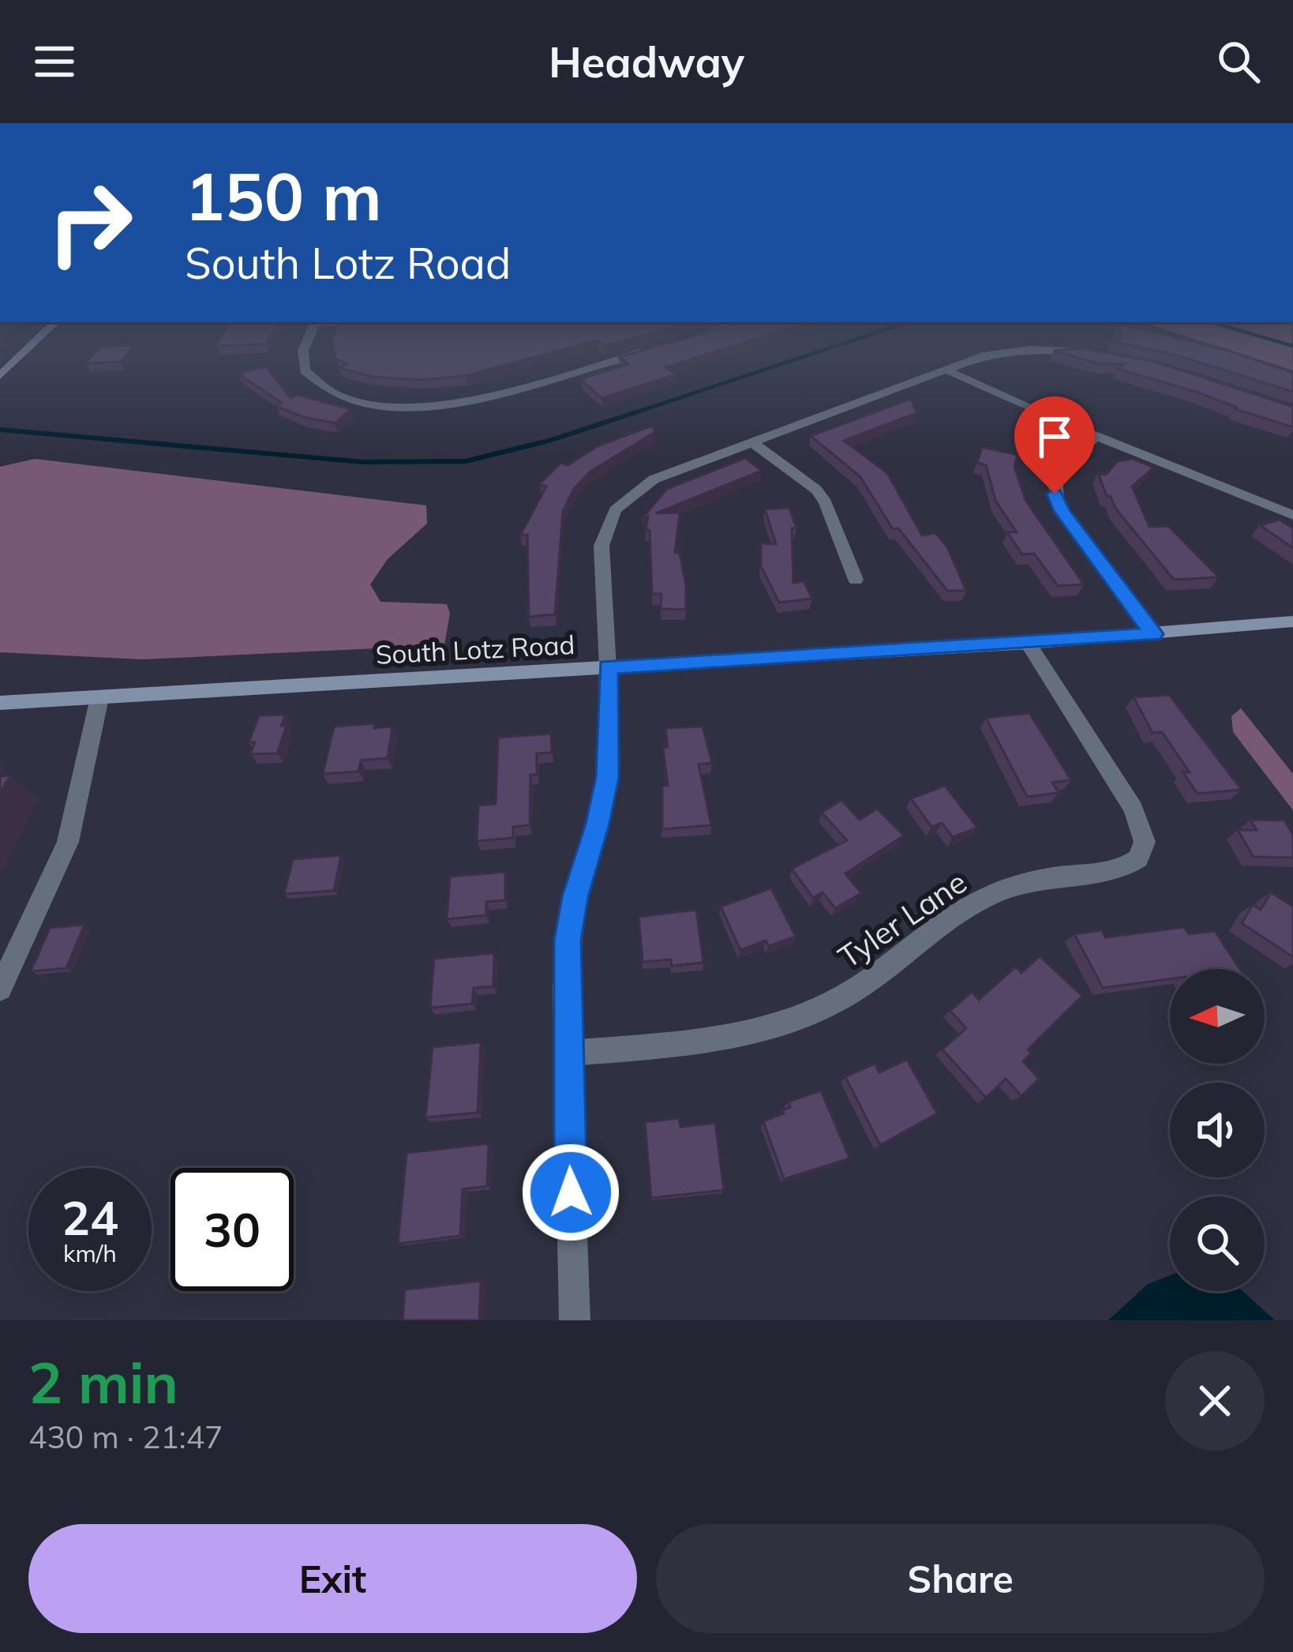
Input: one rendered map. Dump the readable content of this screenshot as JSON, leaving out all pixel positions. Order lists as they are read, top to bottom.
{
  "streets": {
    "street": ["South Lotz Road", "Tyler Lane"]
  },
  "crossings": [
    ["South Lotz Road", "Tyler Lane"]
  ],
  "north": "left",
  "page": {
    "header": "Headway",
    "turn": ["150 m", "South Lotz Road"],
    "speed": "24 km/h",
    "limit": "30",
    "heading": ["2 min", "430 m · 21:47"],
    "buttons": ["Exit", "Share"]
  }
}
